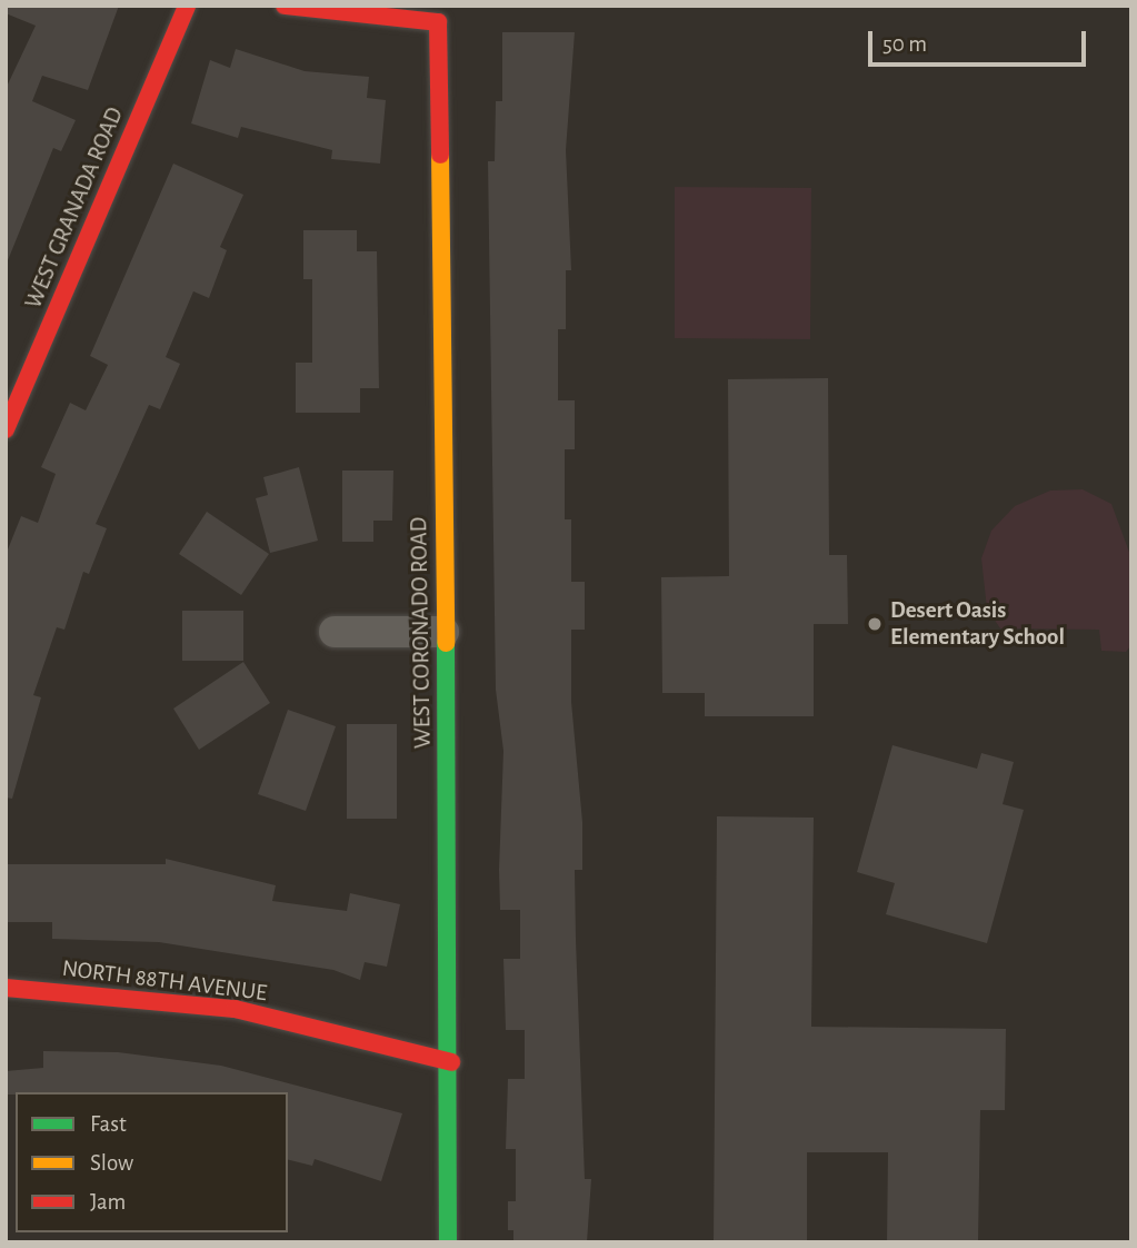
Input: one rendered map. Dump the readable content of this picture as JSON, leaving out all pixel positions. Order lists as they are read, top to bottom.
{
  "streets": {
    "street": ["WEST GRANADA ROAD", "WEST CORONADO ROAD", "NORTH 88TH AVENUE"]
  },
  "crossings": [
    ["WEST CORONADO ROAD", "NORTH 88TH AVENUE"]
  ],
  "places": ["Desert Oasis Elementary School"],
  "legend": ["Fast", "Slow", "Jam"],
  "scale_bar": "50 m"
}
